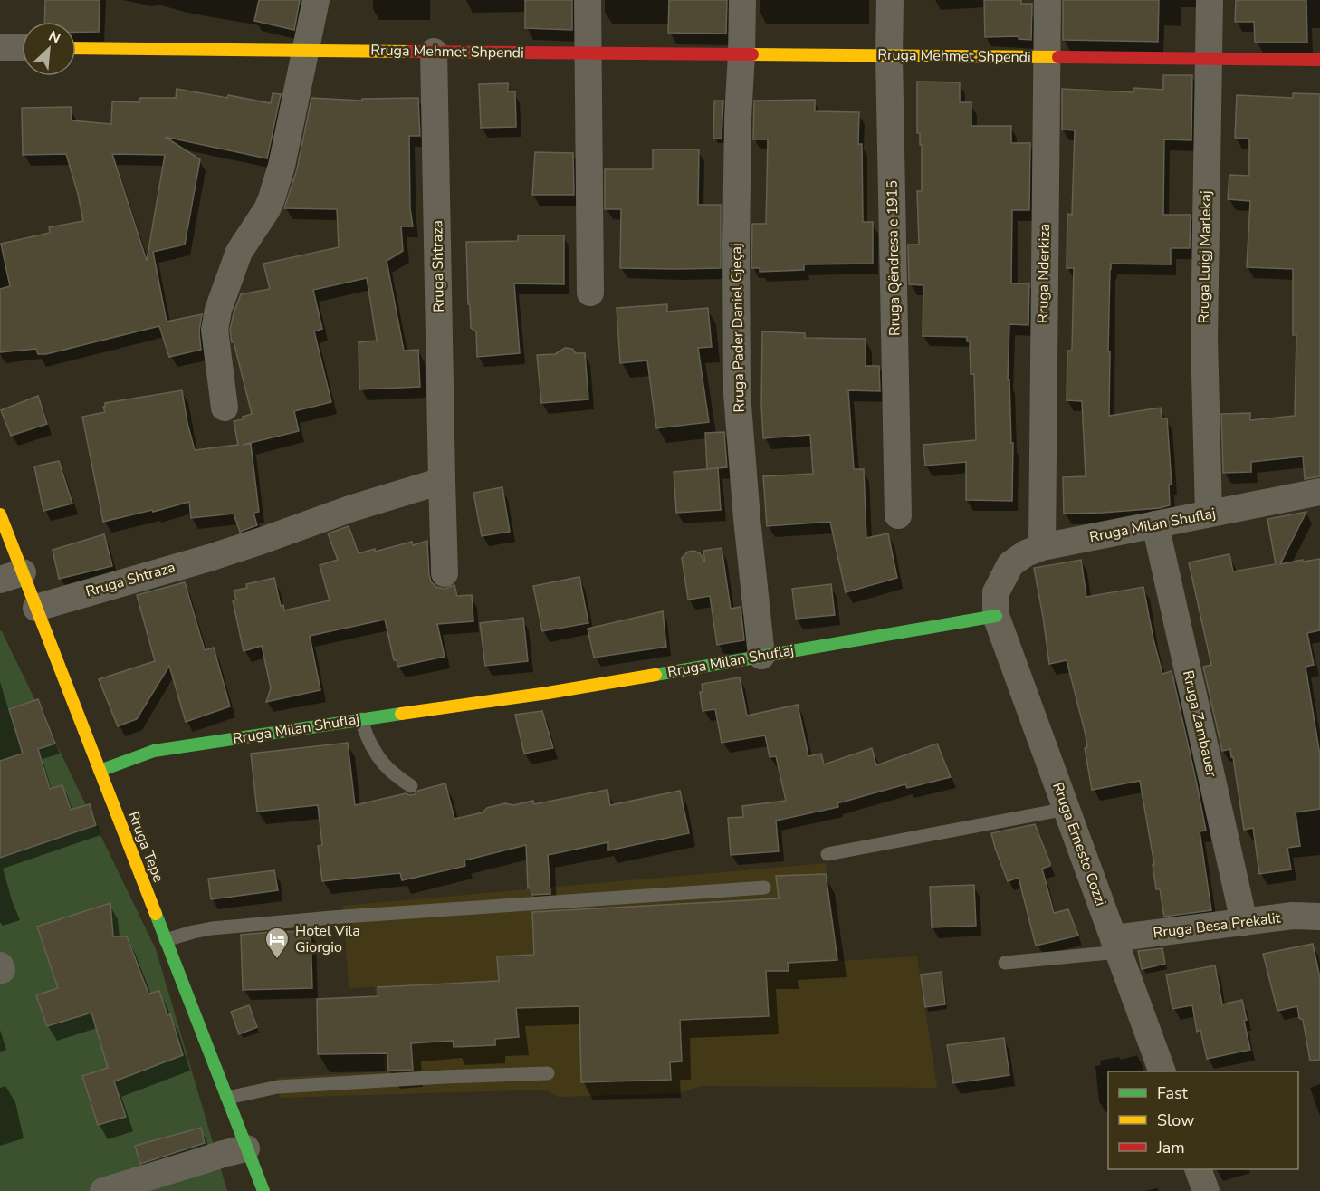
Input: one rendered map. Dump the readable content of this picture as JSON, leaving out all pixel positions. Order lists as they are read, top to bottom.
{
  "streets": {
    "street": [
      "Rruga Mehmet Shpendi",
      "Rruga Luigj Marlekaj",
      "Rruga Qëndresa e 1915",
      "Rruga Shtraza",
      "Rruga Nderkiza",
      "Rruga Pader Daniel Gjeçaj",
      "Rruga Milan Shuflaj",
      "Rruga Zambauer",
      "Rruga Ernesto Cozzi",
      "Rruga Tepe",
      "Rruga Besa Prekalit"
    ]
  },
  "crossings": [
    ["Rruga Mehmet Shpendi", "Rruga Luigj Marlekaj"],
    ["Rruga Mehmet Shpendi", "Rruga Qëndresa e 1915"],
    ["Rruga Mehmet Shpendi", "Rruga Shtraza"],
    ["Rruga Mehmet Shpendi", "Rruga Nderkiza"],
    ["Rruga Mehmet Shpendi", "Rruga Pader Daniel Gjeçaj"],
    ["Rruga Luigj Marlekaj", "Rruga Milan Shuflaj"],
    ["Rruga Shtraza", "Rruga Tepe"],
    ["Rruga Nderkiza", "Rruga Milan Shuflaj"],
    ["Rruga Pader Daniel Gjeçaj", "Rruga Milan Shuflaj"],
    ["Rruga Milan Shuflaj", "Rruga Zambauer"],
    ["Rruga Milan Shuflaj", "Rruga Ernesto Cozzi"],
    ["Rruga Milan Shuflaj", "Rruga Tepe"],
    ["Rruga Zambauer", "Rruga Besa Prekalit"],
    ["Rruga Ernesto Cozzi", "Rruga Besa Prekalit"]
  ],
  "places": {
    "hotel": ["Hotel Vila Giorgio"]
  },
  "legend": ["Fast", "Slow", "Jam"],
  "north": "top right"
}
